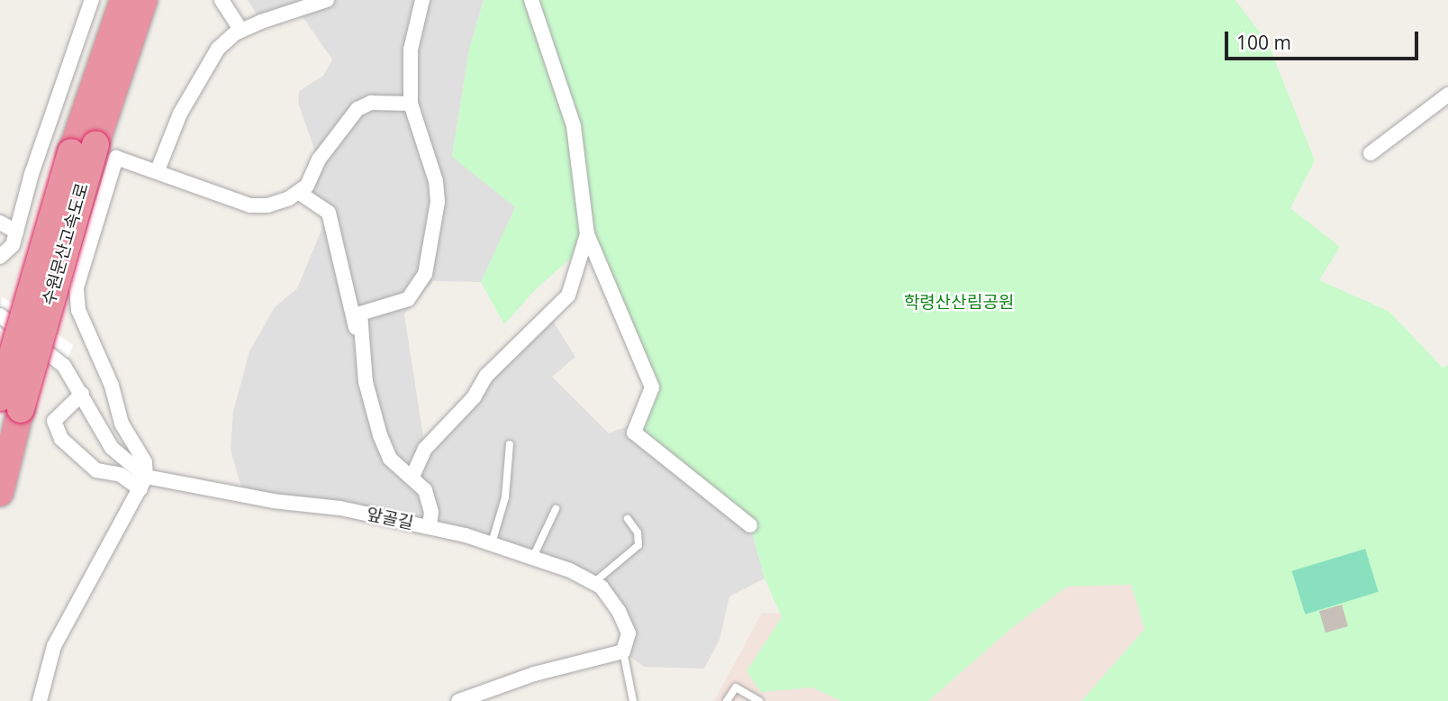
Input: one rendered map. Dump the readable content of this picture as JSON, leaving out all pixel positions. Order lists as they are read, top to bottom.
{
  "streets": {
    "highway": ["수원문산고속도로"],
    "street": ["앞골길"]
  },
  "parks": ["학령산산림공원"],
  "scale_bar": "100 m"
}
